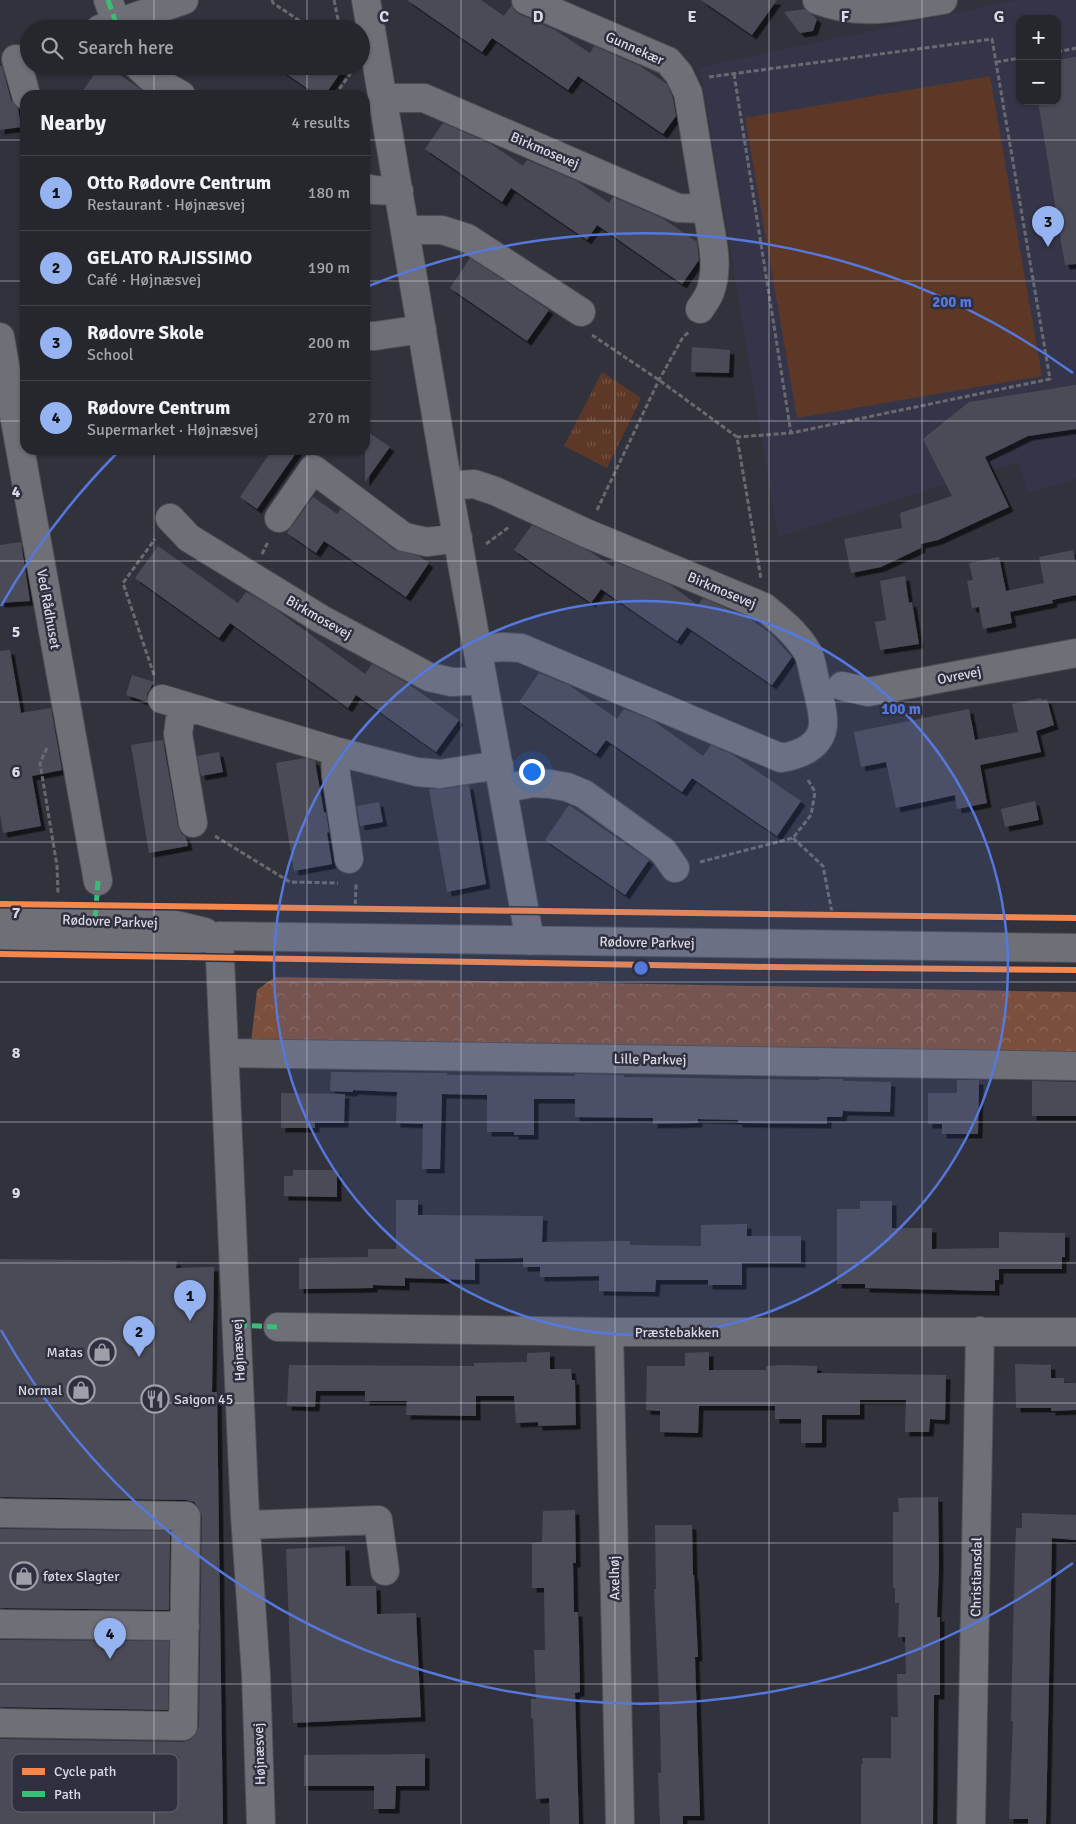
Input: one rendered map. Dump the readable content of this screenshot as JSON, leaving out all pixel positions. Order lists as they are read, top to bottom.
{
  "streets": {
    "street": [
      "Gunnekær",
      "Birkmosevej",
      "Ved Rådhuset",
      "Ovrevej",
      "Rødovre Parkvej",
      "Lille Parkvej",
      "Præstebakken",
      "Højnæsvej",
      "Christiansdal",
      "Axelhøj"
    ]
  },
  "crossings": [
    ["Gunnekær", "Birkmosevej"],
    ["Rødovre Parkvej", "Højnæsvej"],
    ["Lille Parkvej", "Højnæsvej"],
    ["Præstebakken", "Christiansdal"],
    ["Præstebakken", "Axelhøj"]
  ],
  "places": {
    "shop": ["Matas", "Normal", "føtex Slagter"],
    "restaurant": ["Saigon 45"]
  },
  "legend": ["Cycle path", "Path"],
  "page": {
    "map_buttons": ["+", "−"],
    "search": "Search here",
    "heading": ["Nearby", "4 results"],
    "list": [
      {
        "mark": "1",
        "name": "Otto Rødovre Centrum",
        "note": "Restaurant · Højnæsvej",
        "value": "180 m"
      },
      {
        "mark": "2",
        "name": "GELATO RAJISSIMO",
        "note": "Café · Højnæsvej",
        "value": "190 m"
      },
      {
        "mark": "3",
        "name": "Rødovre Skole",
        "note": "School",
        "value": "200 m"
      },
      {
        "mark": "4",
        "name": "Rødovre Centrum",
        "note": "Supermarket · Højnæsvej",
        "value": "270 m"
      }
    ],
    "pins": [
      "3",
      "1",
      "2",
      "4"
    ]
  },
  "grid": {
    "columns": [
      "C",
      "D",
      "E",
      "F",
      "G"
    ],
    "rows": [
      "4",
      "5",
      "6",
      "7",
      "8",
      "9"
    ]
  },
  "rings": ["200 m", "100 m"]
}
